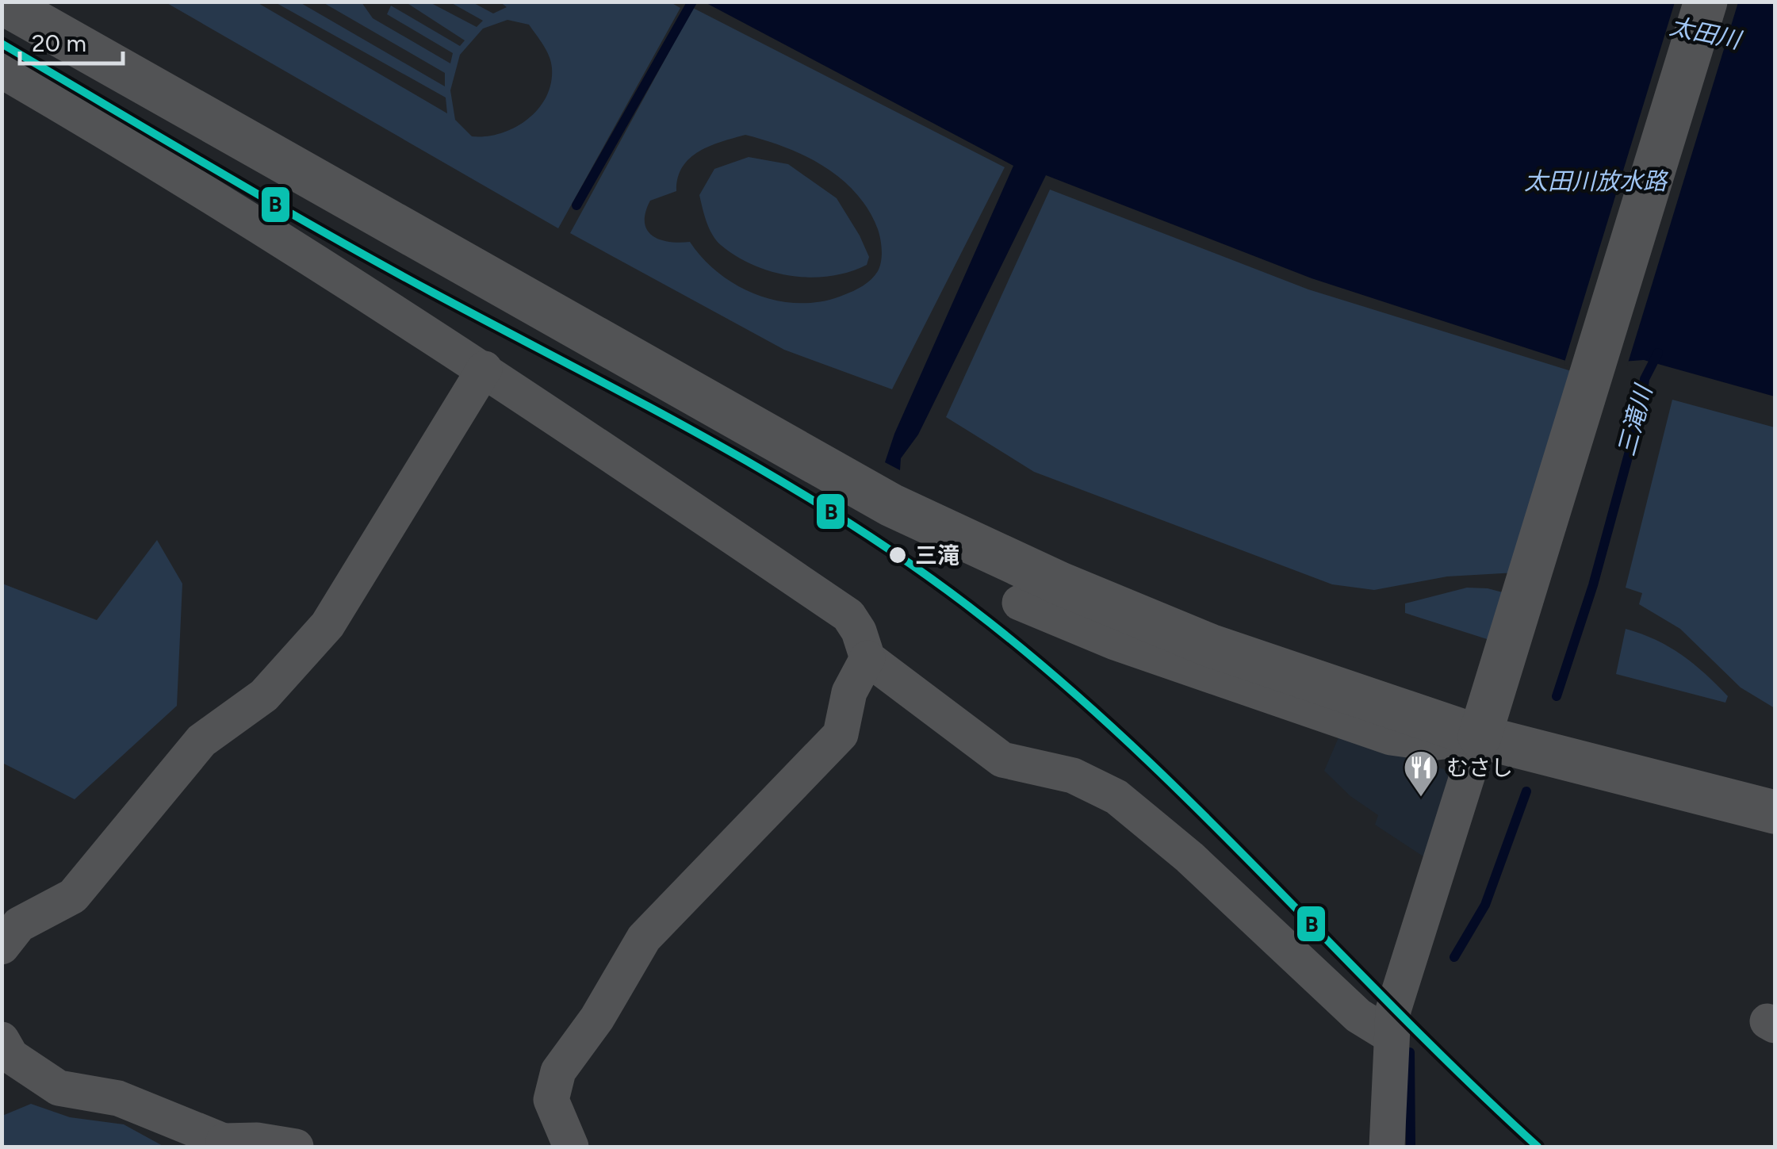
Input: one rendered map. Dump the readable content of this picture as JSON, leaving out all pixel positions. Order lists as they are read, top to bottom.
{
  "water": ["太田川", "太田川放水路", "三滝川"],
  "places": {
    "other": ["三滝"],
    "restaurant": ["むさし"]
  },
  "lines": ["transit line B"],
  "scale_bar": "20 m"
}
